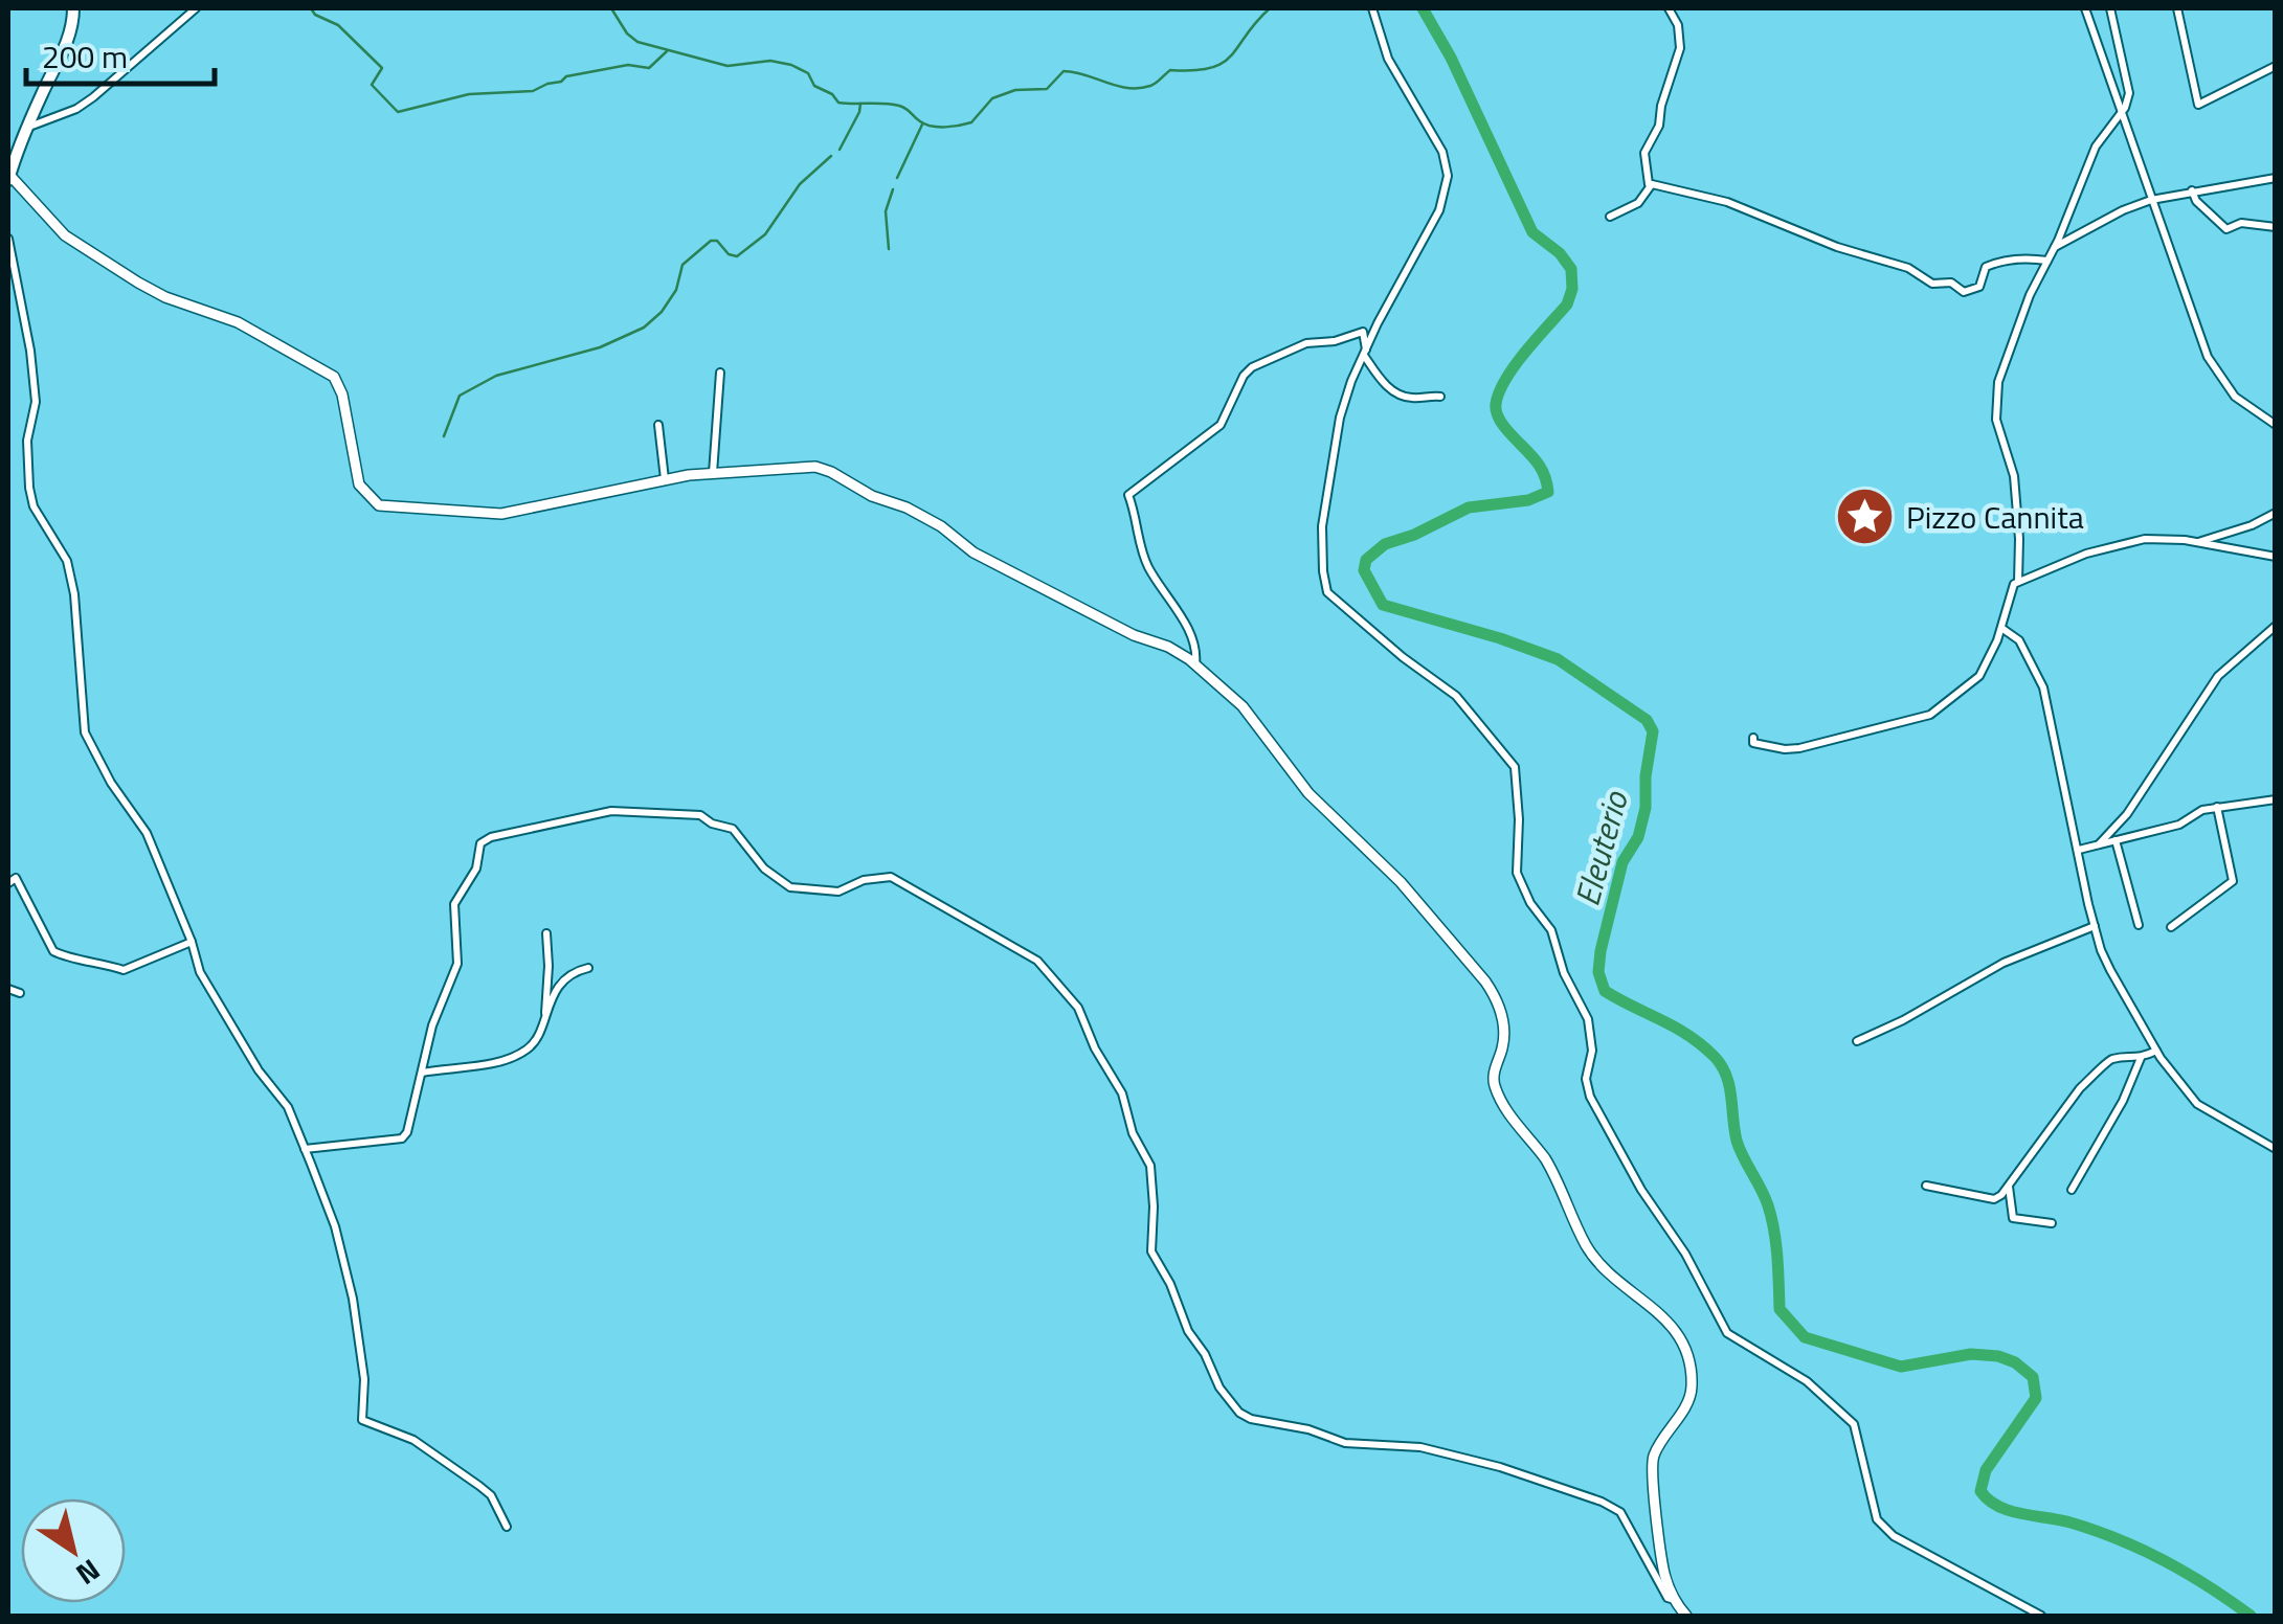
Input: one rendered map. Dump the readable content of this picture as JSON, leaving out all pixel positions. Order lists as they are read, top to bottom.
{
  "water": ["Eleuterio"],
  "places": {
    "place": ["Pizzo Cannita"]
  },
  "scale_bar": "200 m",
  "north": "bottom right"
}
